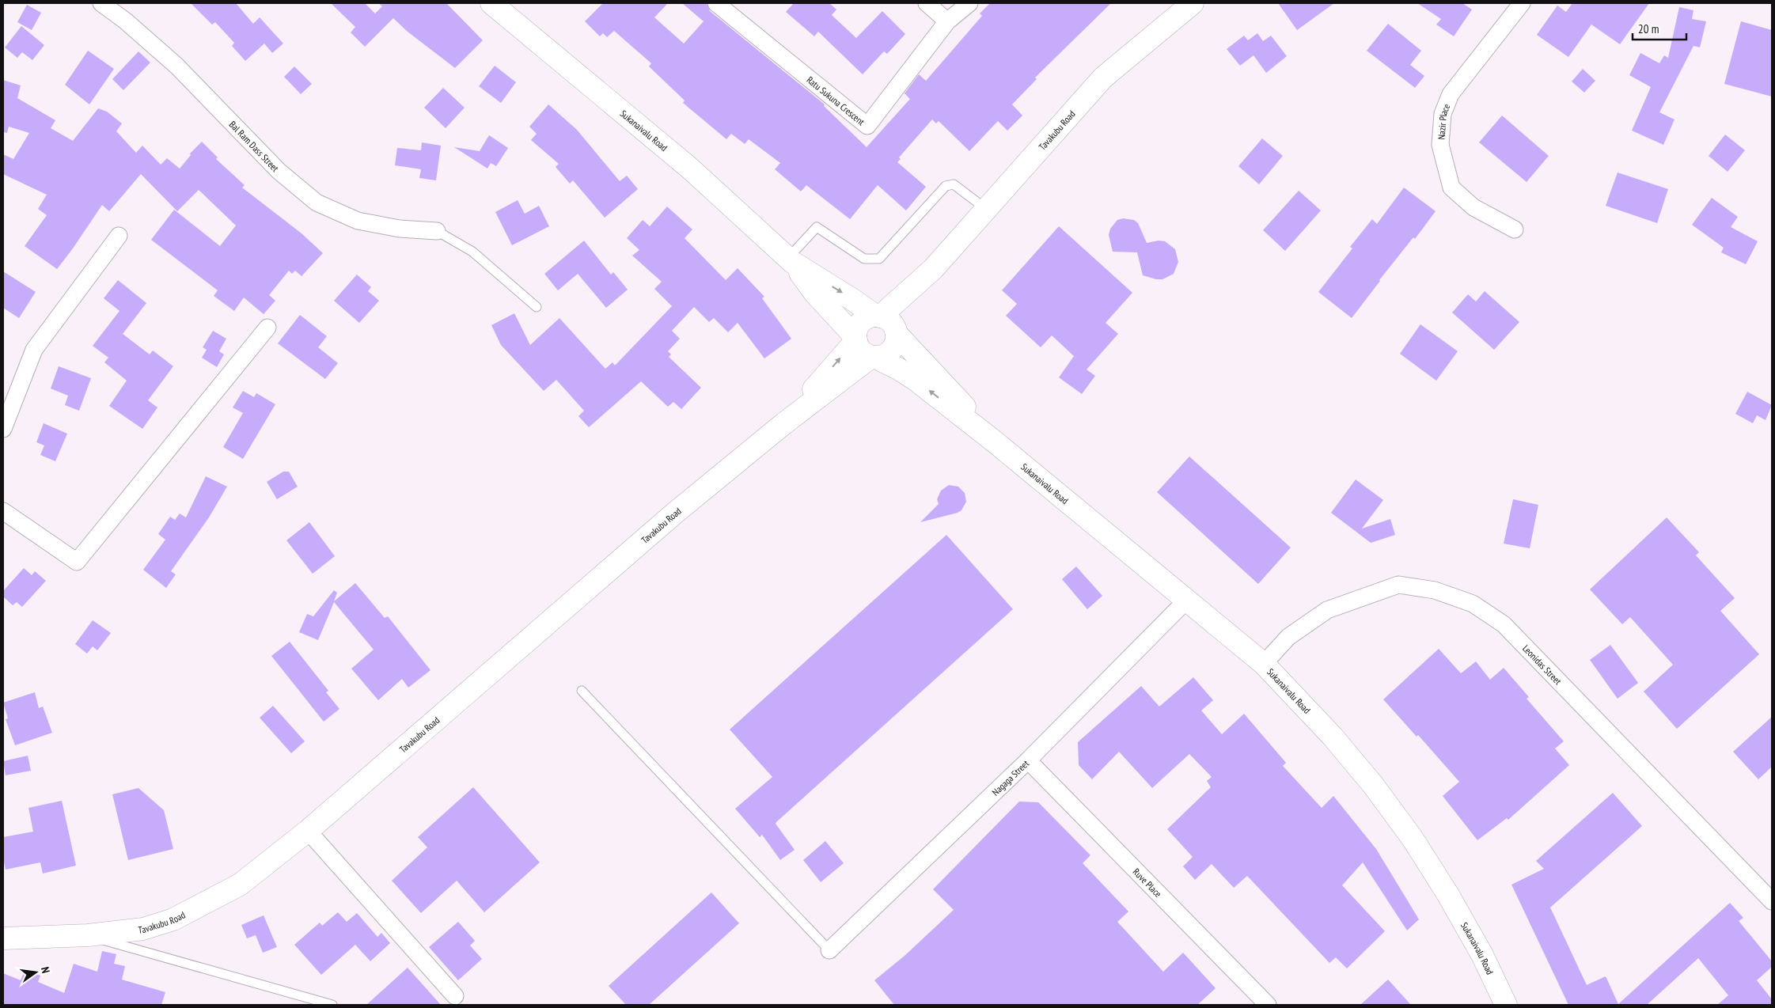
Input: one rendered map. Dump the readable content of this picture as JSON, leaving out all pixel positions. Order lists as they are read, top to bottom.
{
  "streets": {
    "main road": ["Sukanaivalu Road", "Tavakubu Road"],
    "street": [
      "Ratu Sukuna Crescent",
      "Nazir Place",
      "Bal Ram Dass Street",
      "Leonidas Street",
      "Nagaga Street",
      "Ruve Place"
    ]
  },
  "crossings": [
    ["Sukanaivalu Road", "Tavakubu Road"],
    ["Sukanaivalu Road", "Leonidas Street"],
    ["Sukanaivalu Road", "Nagaga Street"],
    ["Nagaga Street", "Ruve Place"]
  ],
  "scale_bar": "20 m",
  "north": "right"
}
